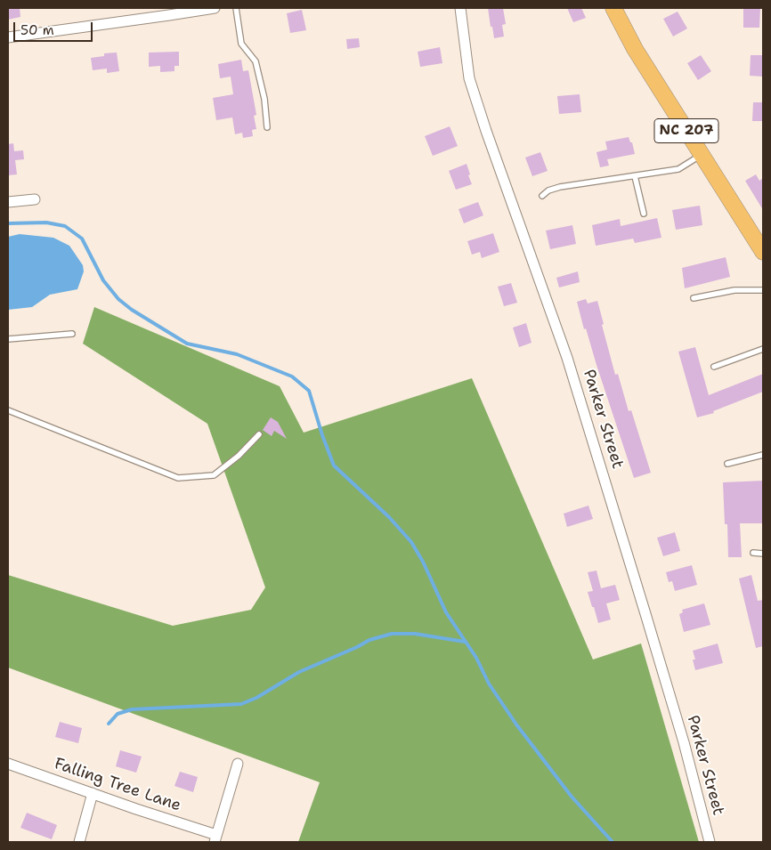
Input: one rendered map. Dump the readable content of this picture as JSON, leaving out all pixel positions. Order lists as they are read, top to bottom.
{
  "streets": {
    "main road": ["NC 207"],
    "street": ["Parker Street", "Falling Tree Lane"]
  },
  "scale_bar": "50 m"
}
